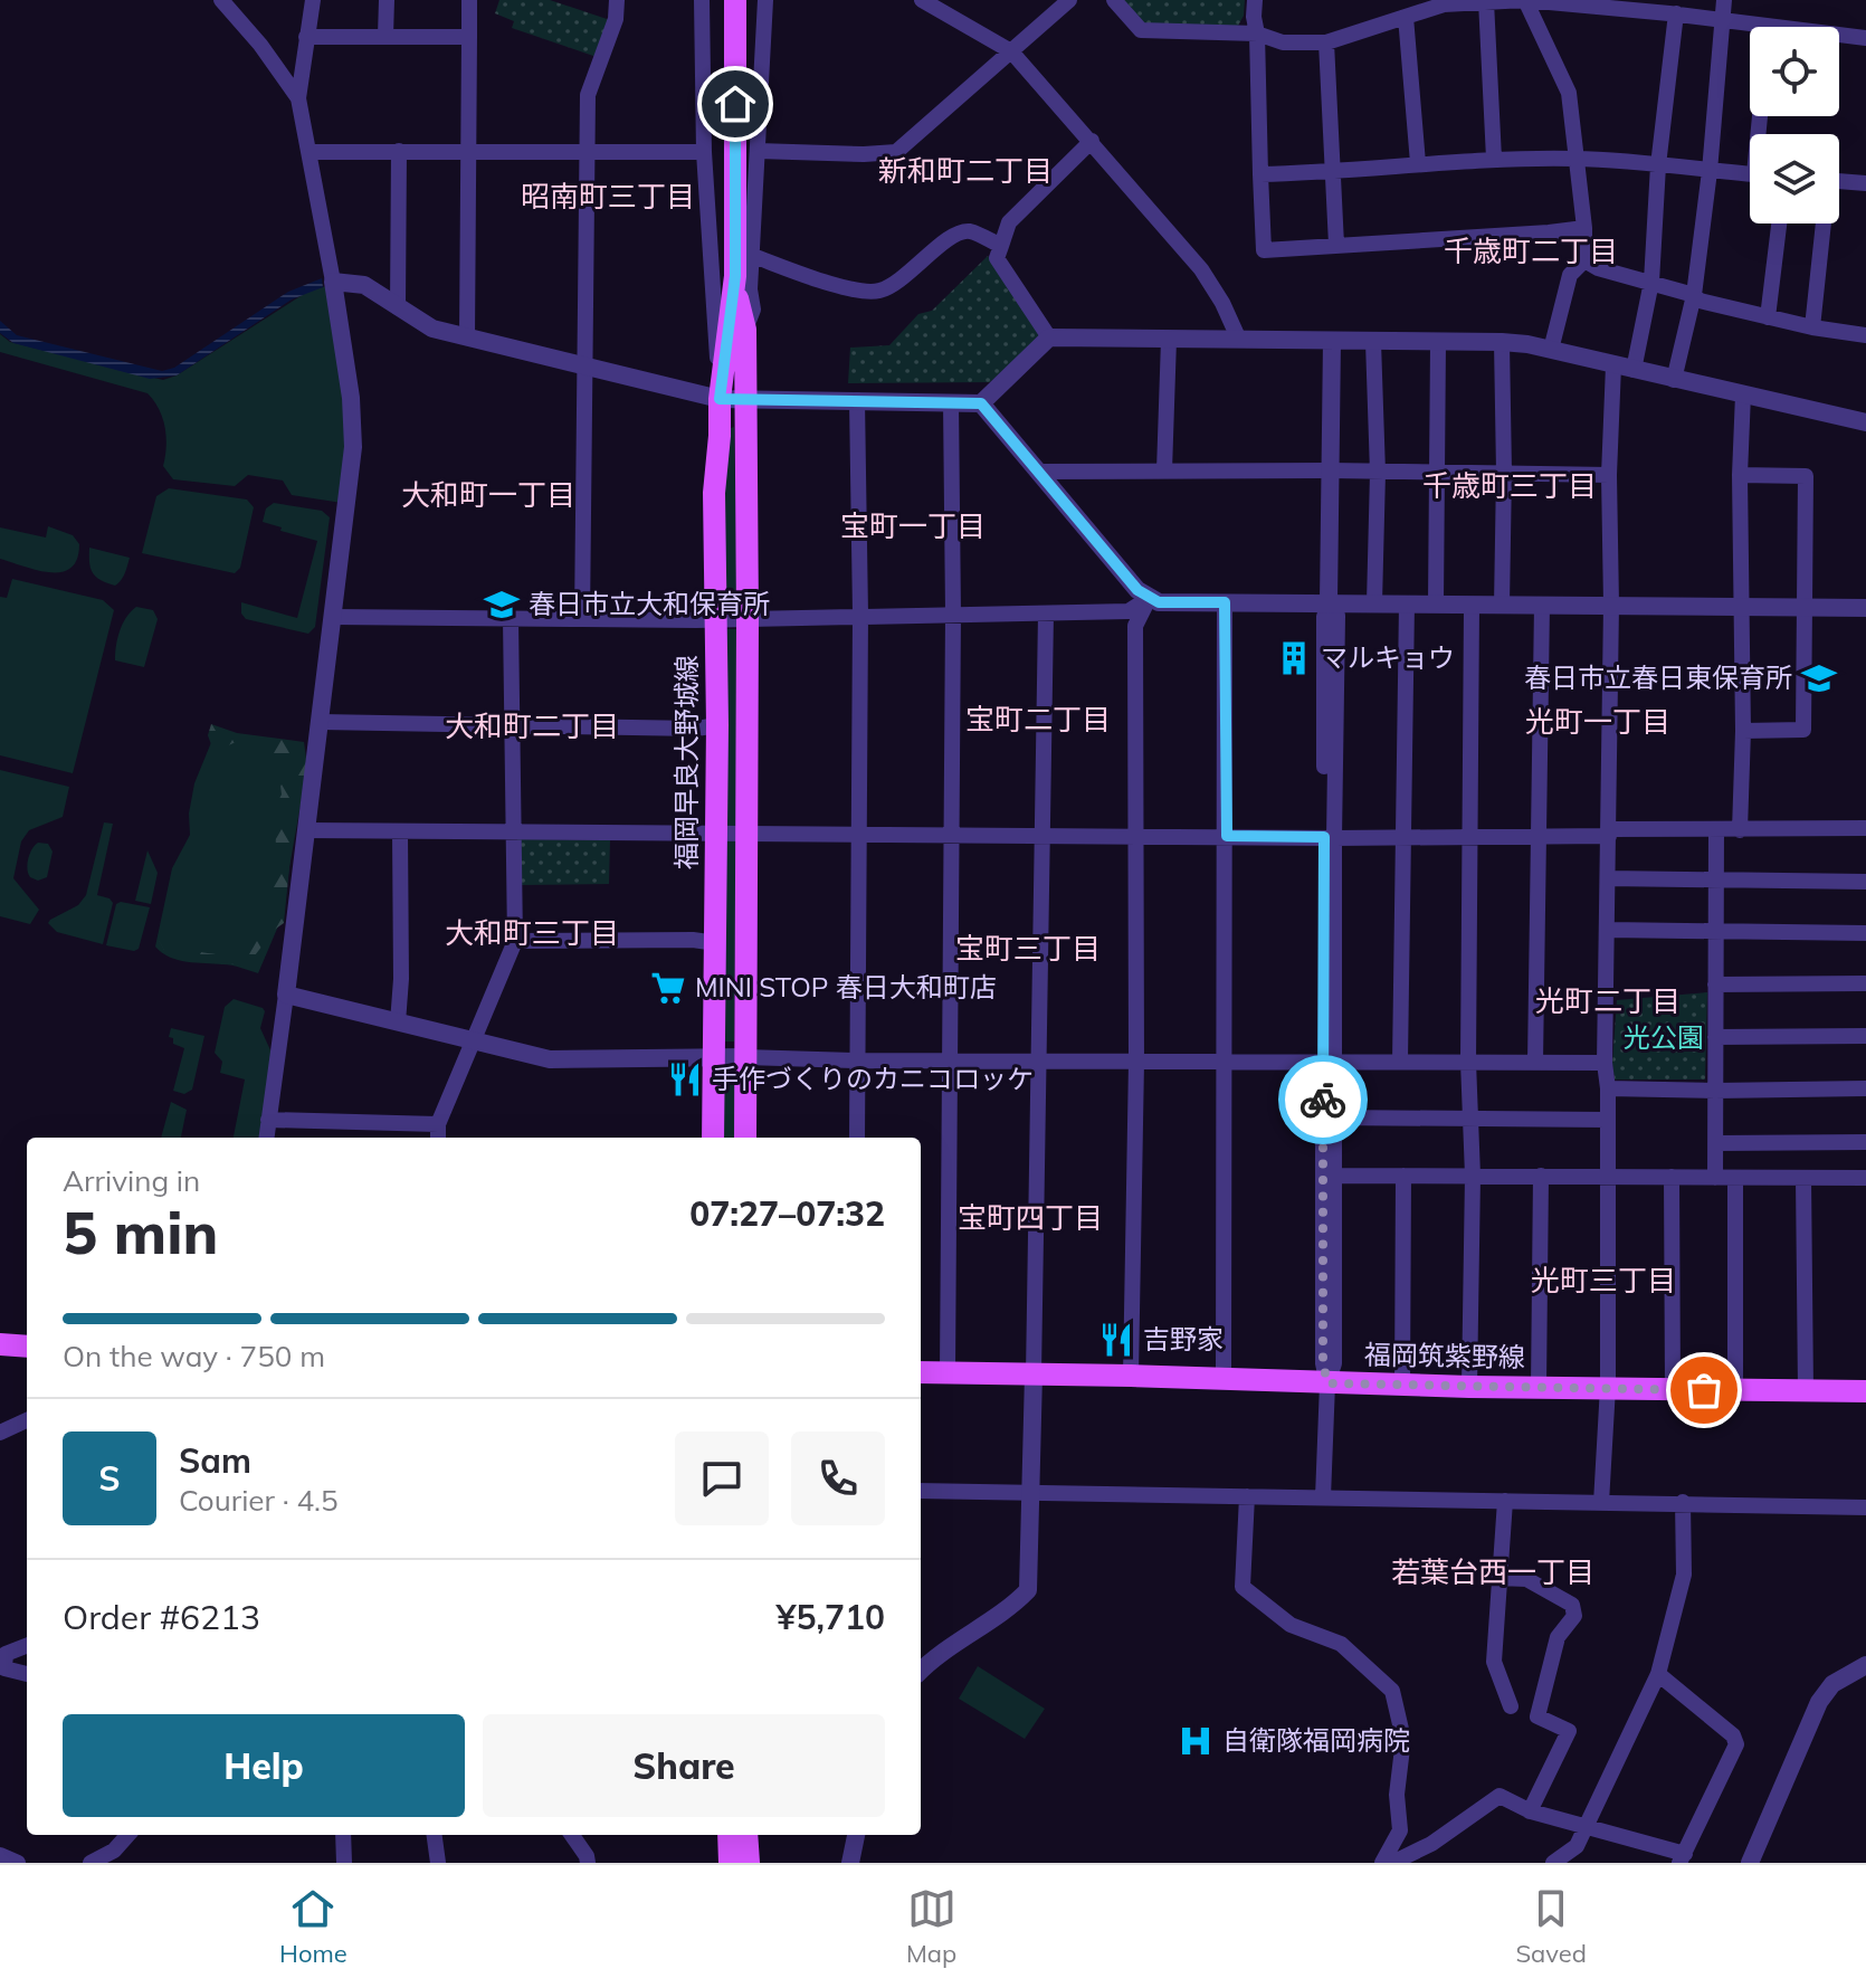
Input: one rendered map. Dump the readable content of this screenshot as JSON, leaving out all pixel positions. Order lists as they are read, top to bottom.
{
  "streets": {
    "main road": ["福岡早良大野城線", "福岡筑紫野線"]
  },
  "districts": [
    "新和町二丁目",
    "昭南町三丁目",
    "千歳町二丁目",
    "千歳町三丁目",
    "大和町一丁目",
    "宝町一丁目",
    "宝町二丁目",
    "光町一丁目",
    "大和町二丁目",
    "大和町三丁目",
    "宝町三丁目",
    "光町二丁目",
    "宝町四丁目",
    "光町三丁目",
    "若葉台西一丁目"
  ],
  "parks": ["光公園"],
  "places": {
    "school or university": ["春日市立大和保育所", "春日市立春日東保育所"],
    "building": ["マルキョウ"],
    "supermarket": ["MINI STOP 春日大和町店"],
    "restaurant": ["手作づくりのカニコロッケ", "吉野家"],
    "hospital": ["自衛隊福岡病院"]
  },
  "page": {
    "heading": ["5 min", "Arriving in", "07:27–07:32"],
    "panel": [
      "Sam",
      "Courier · 4.5",
      "Order #6213",
      "¥5,710"
    ],
    "bar": "On the way · 750 m",
    "round": "S",
    "buttons": ["Help", "Share"],
    "tabs": ["Home", "Map", "Saved"]
  }
}
